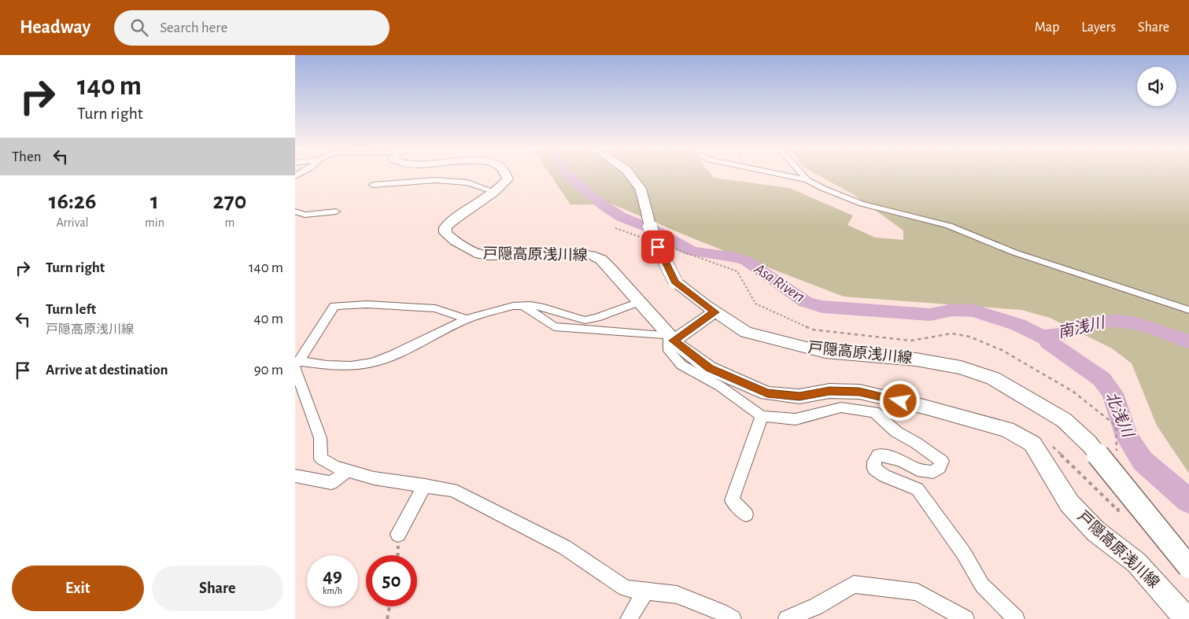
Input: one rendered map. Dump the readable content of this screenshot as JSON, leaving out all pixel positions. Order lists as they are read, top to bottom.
{
  "streets": {
    "main road": ["戸隠高原浅川線"]
  },
  "water": ["Asa River1", "南浅川", "北浅川"],
  "page": {
    "header": "Headway",
    "search": "Search here",
    "nav": ["Map", "Layers", "Share"],
    "turn": ["140 m", "Turn right"],
    "then": "Then",
    "eta": [
      "16:26",
      "Arrival",
      "1",
      "min",
      "270",
      "m"
    ],
    "list": [
      {
        "name": "Turn right",
        "value": "140 m"
      },
      {
        "name": "Turn left",
        "note": "戸隠高原浅川線",
        "value": "40 m"
      },
      {
        "name": "Arrive at destination",
        "value": "90 m"
      }
    ],
    "speed": "49 km/h",
    "limit": "50",
    "buttons": ["Exit", "Share"]
  }
}
